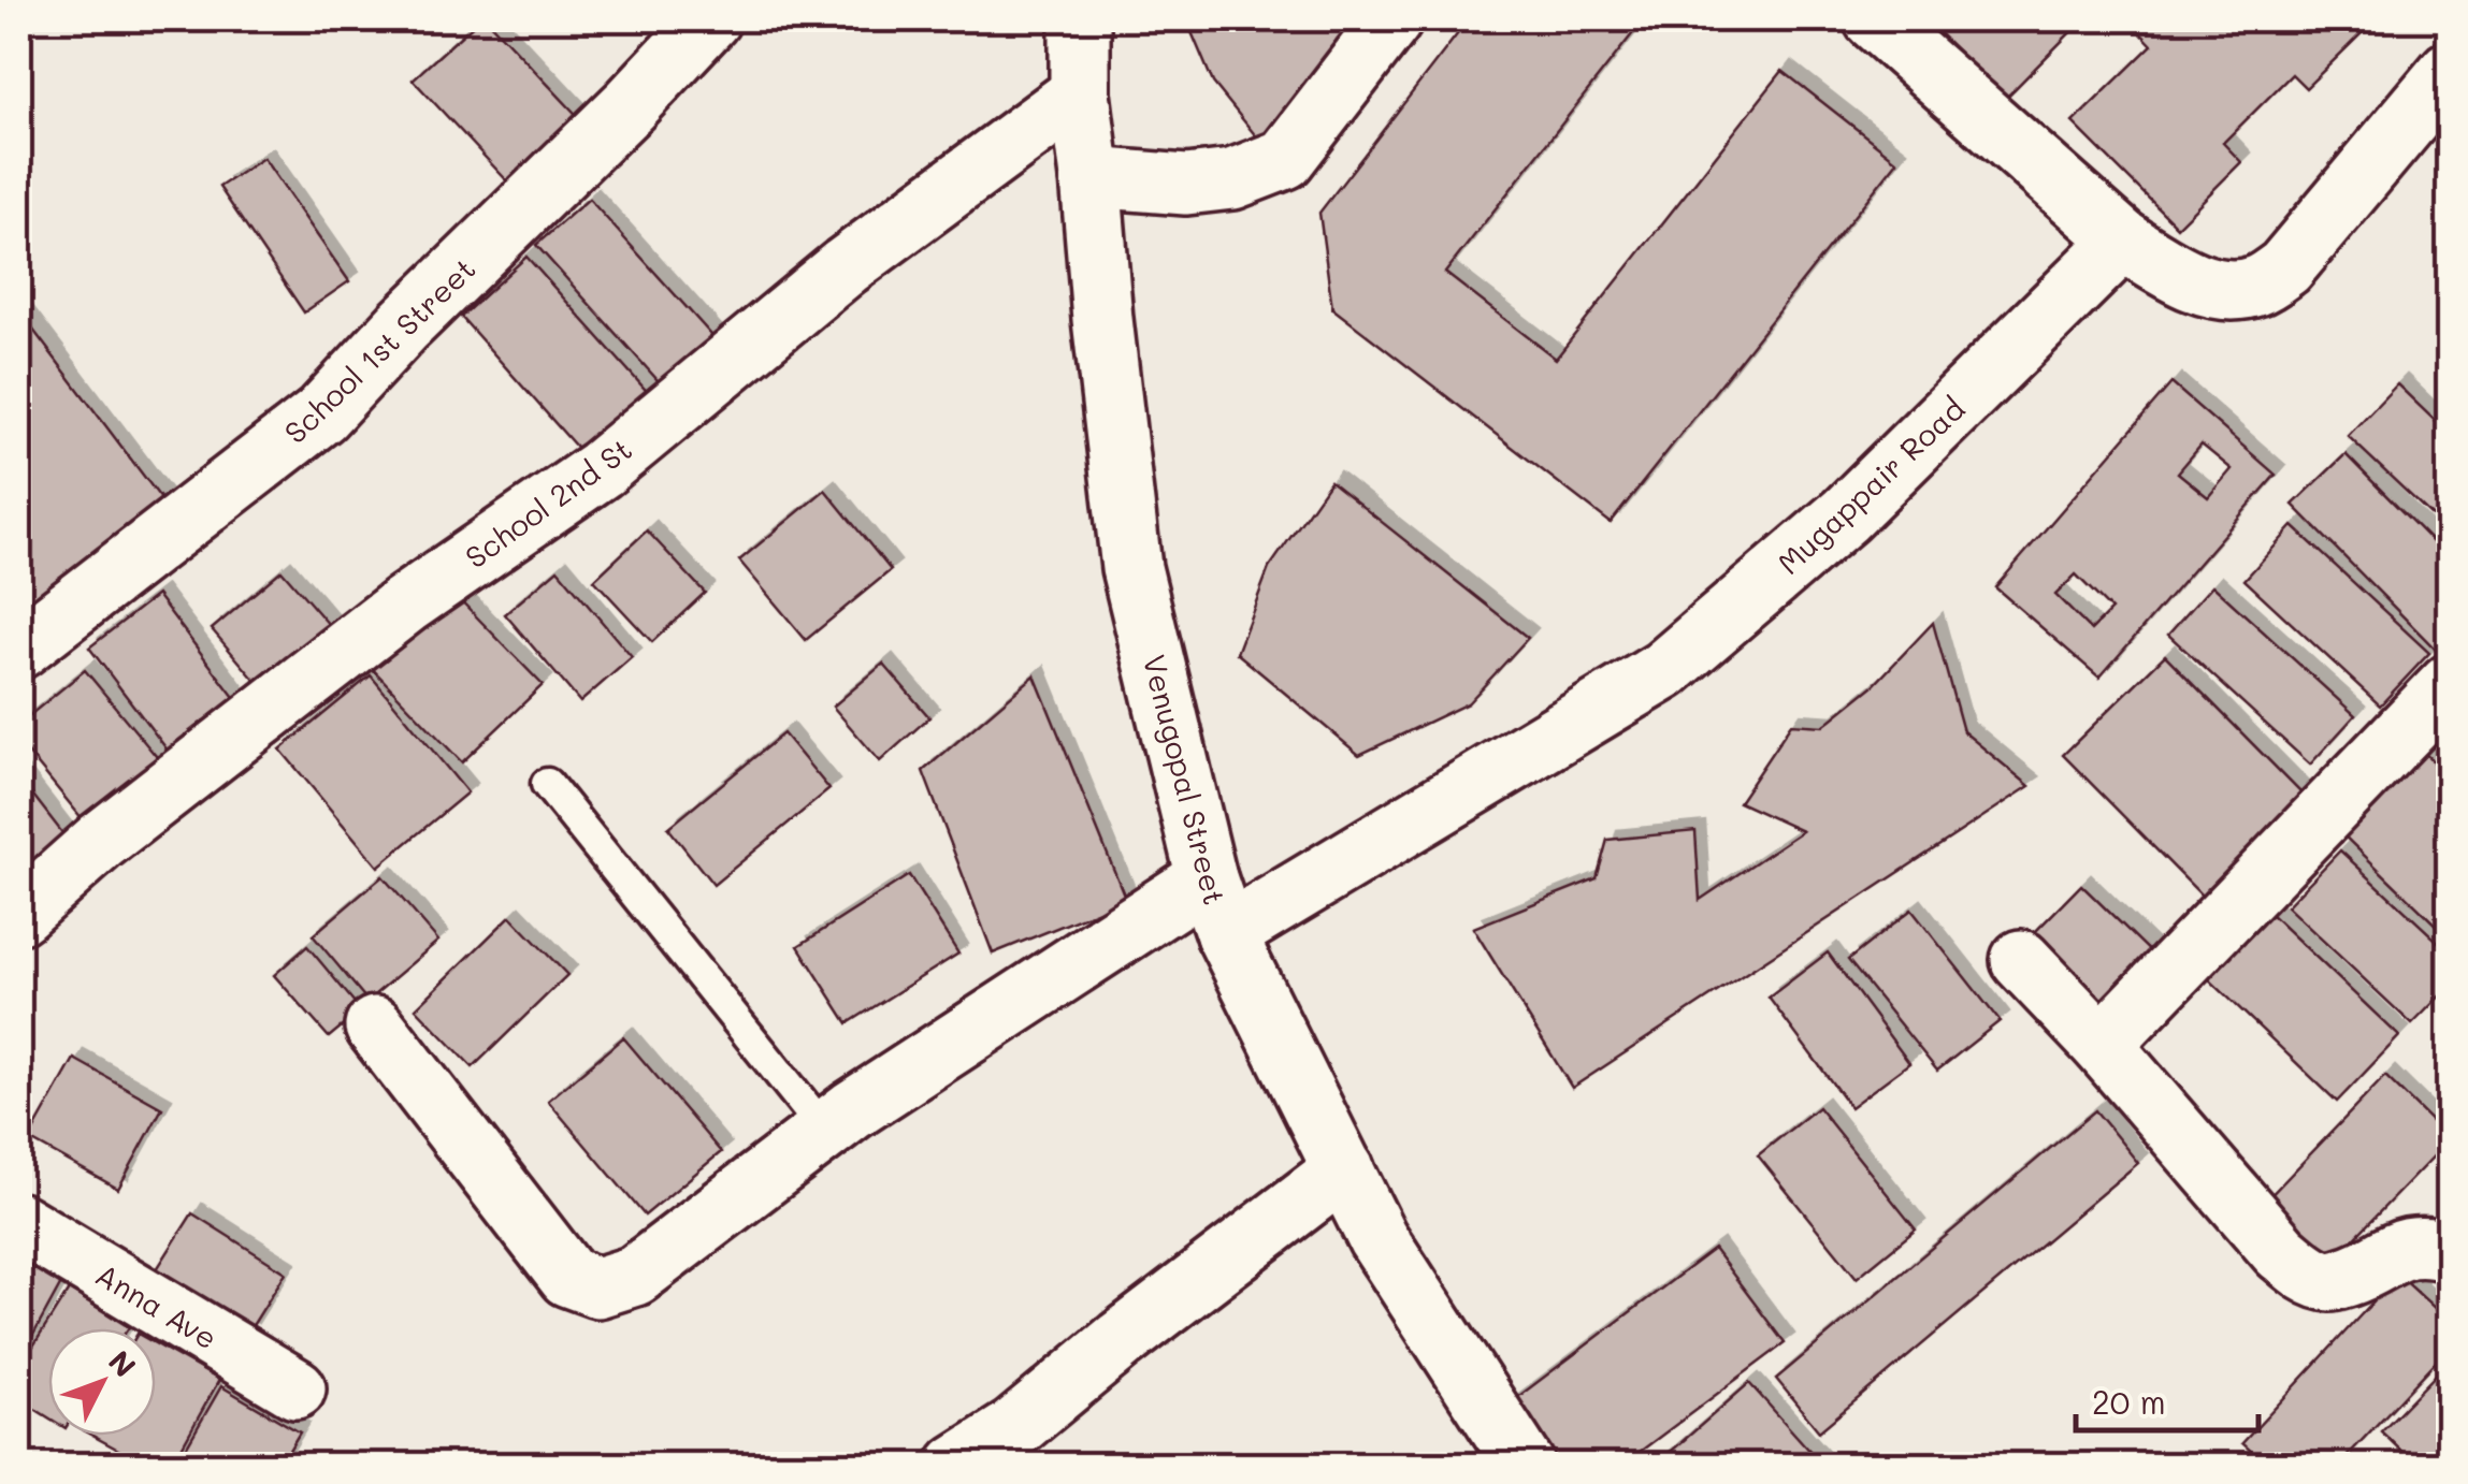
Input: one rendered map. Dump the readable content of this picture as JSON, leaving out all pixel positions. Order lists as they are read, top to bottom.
{
  "streets": {
    "street": [
      "School 1st Street",
      "Mugappair Road",
      "School 2nd St",
      "Venugopal Street",
      "Anna Ave"
    ]
  },
  "crossings": [
    ["Mugappair Road", "Venugopal Street"],
    ["School 2nd St", "Venugopal Street"]
  ],
  "scale_bar": "20 m",
  "north": "top right"
}
